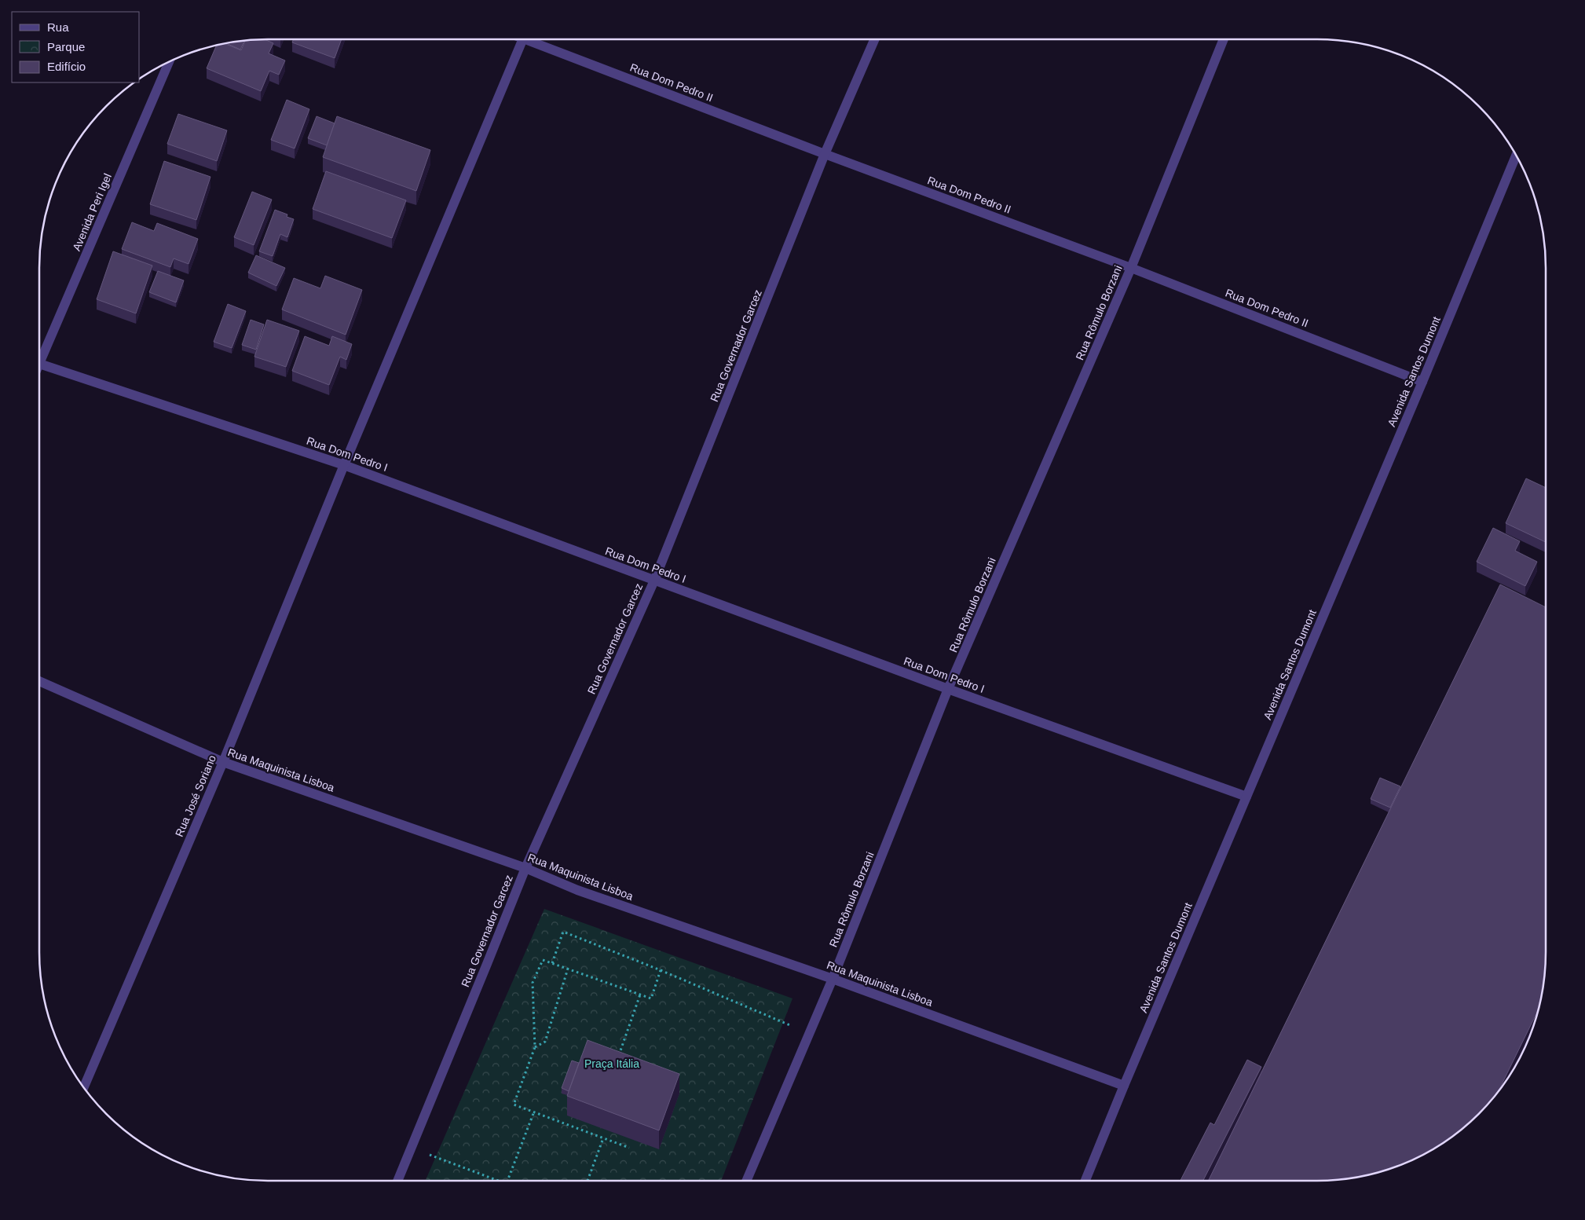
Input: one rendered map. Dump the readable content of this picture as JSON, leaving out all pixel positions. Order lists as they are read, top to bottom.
{
  "streets": {
    "street": [
      "Rua Dom Pedro II",
      "Avenida Peri Igel",
      "Rua Rômulo Borzani",
      "Rua Governador Garcez",
      "Avenida Santos Dumont",
      "Rua Dom Pedro I",
      "Rua Maquinista Lisboa",
      "Rua José Soriano"
    ]
  },
  "crossings": [
    ["Rua Dom Pedro II", "Rua Rômulo Borzani"],
    ["Rua Dom Pedro II", "Rua Governador Garcez"],
    ["Rua Dom Pedro II", "Avenida Santos Dumont"],
    ["Rua Rômulo Borzani", "Rua Dom Pedro I"],
    ["Rua Rômulo Borzani", "Rua Maquinista Lisboa"],
    ["Rua Governador Garcez", "Rua Dom Pedro I"],
    ["Rua Governador Garcez", "Rua Maquinista Lisboa"],
    ["Avenida Santos Dumont", "Rua Dom Pedro I"],
    ["Avenida Santos Dumont", "Rua Maquinista Lisboa"],
    ["Rua Dom Pedro I", "Rua José Soriano"],
    ["Rua Maquinista Lisboa", "Rua José Soriano"]
  ],
  "parks": ["Praça Itália"],
  "legend": ["Rua", "Parque", "Edifício"]
}
